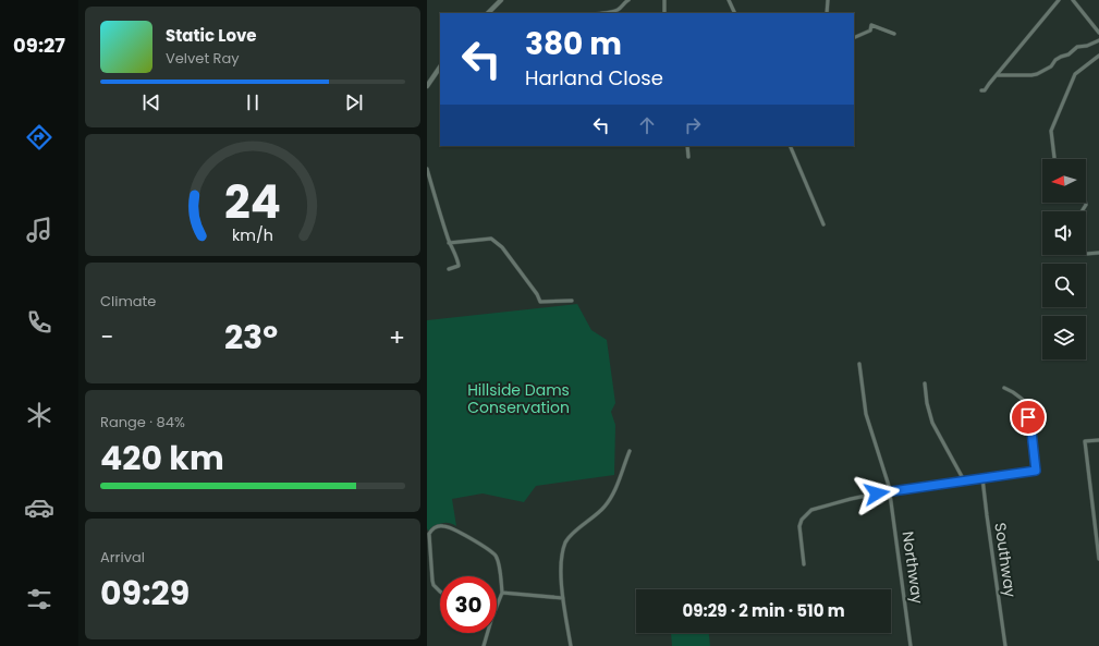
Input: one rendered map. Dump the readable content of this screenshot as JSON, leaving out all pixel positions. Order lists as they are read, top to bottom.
{
  "streets": {
    "street": ["Southway", "Northway"]
  },
  "parks": ["Hillside Dams Conservation"],
  "north": "left",
  "page": {
    "tabs": "09:27",
    "turn": ["380 m", "Harland Close"],
    "song": ["Static Love", "Velvet Ray"],
    "tile": [
      "Climate",
      ["Range · 84%", "420 km"],
      ["Arrival", "09:29"]
    ],
    "heat": ["−", "23°", "+"],
    "limit": "30",
    "trip": "09:29 · 2 min · 510 m",
    "gauge": ["24", "km/h"]
  }
}
